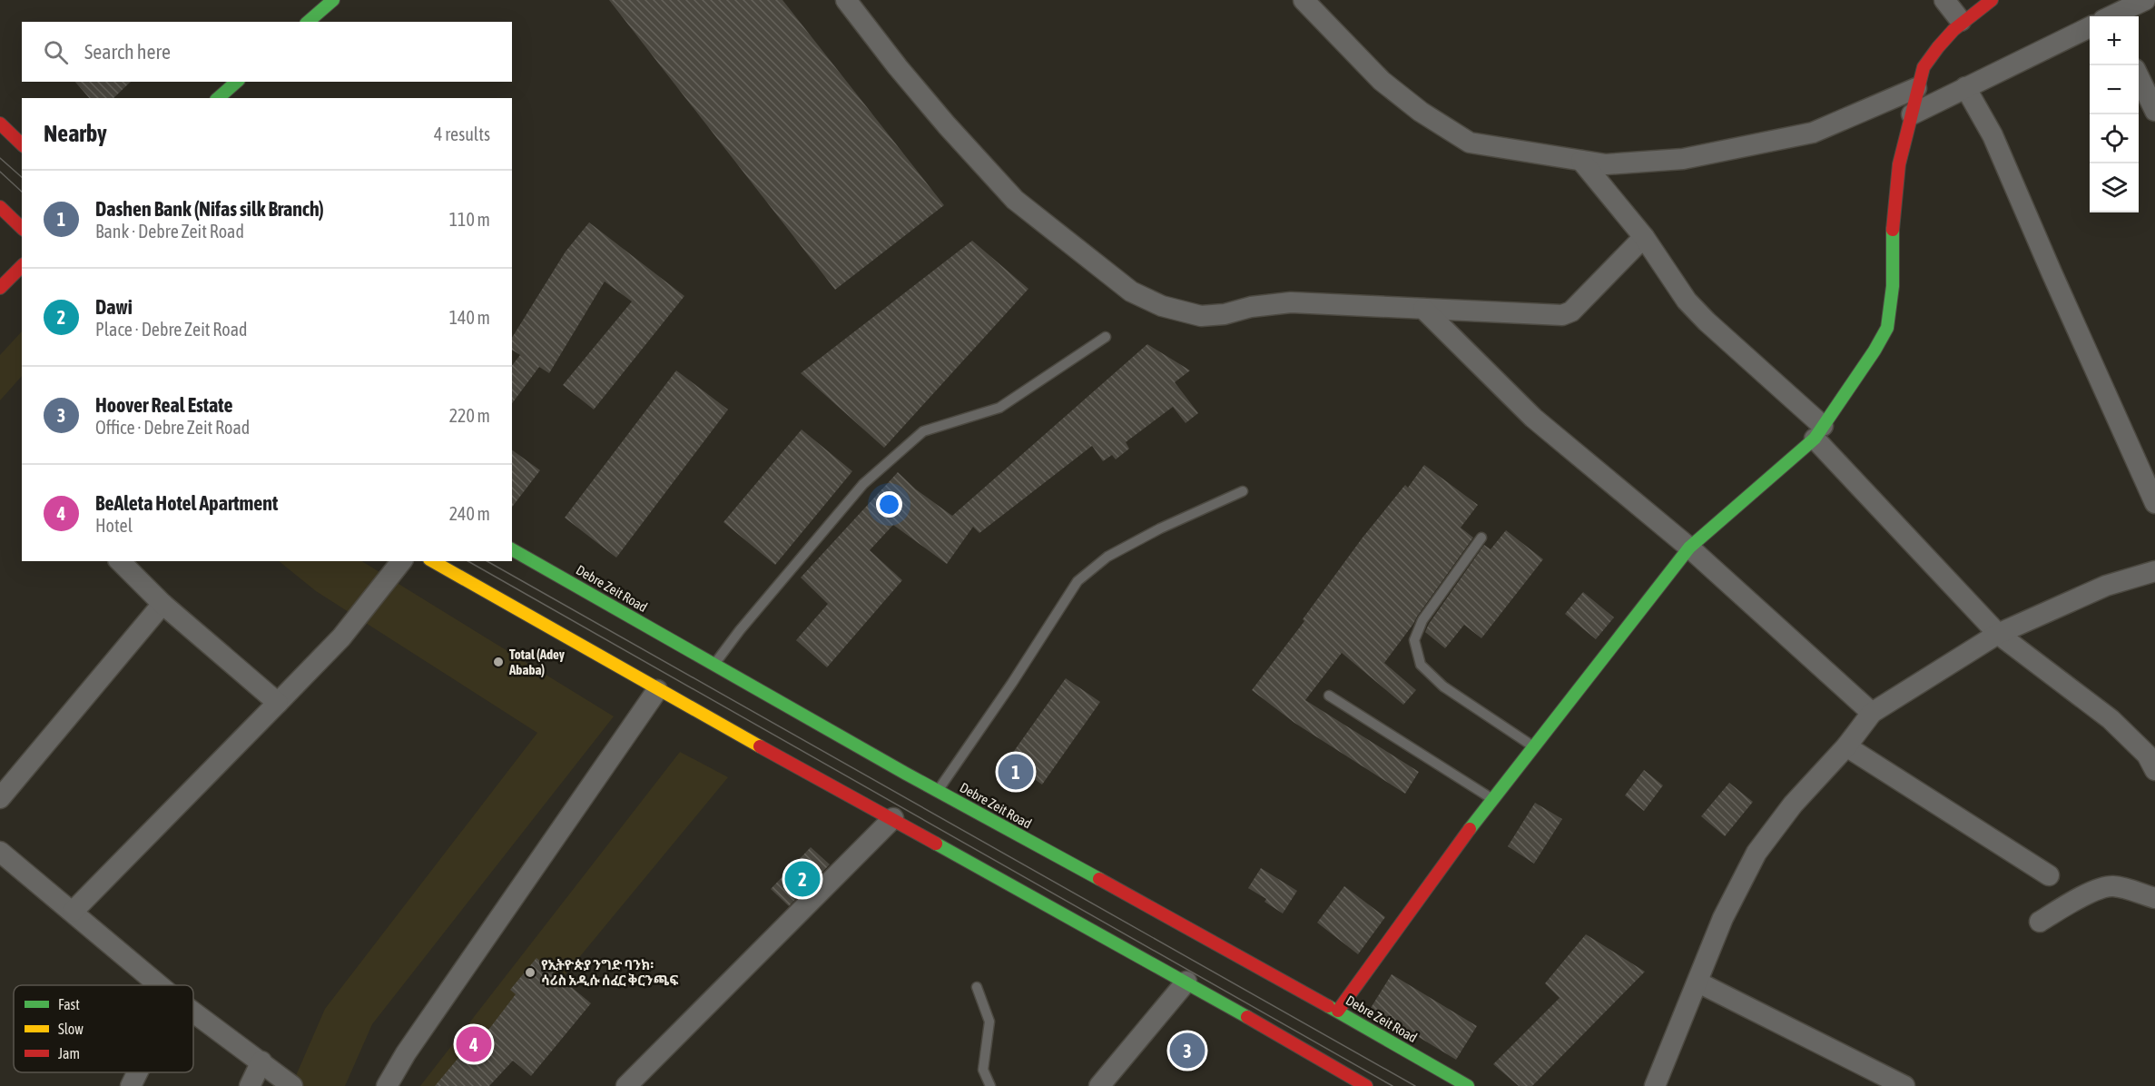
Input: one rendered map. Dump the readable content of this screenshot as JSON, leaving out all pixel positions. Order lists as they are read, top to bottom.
{
  "streets": {
    "main road": ["Debre Zeit Road"]
  },
  "places": ["Total (Adey Ababa)", "የኢትዮጵያ ንግድ ባንክ፡ ሳሪስ አዲሱ ሰፈር ቅርንጫፍ"],
  "legend": ["Fast", "Slow", "Jam"],
  "page": {
    "map_buttons": ["+", "−"],
    "search": "Search here",
    "heading": ["Nearby", "4 results"],
    "list": [
      {
        "mark": "1",
        "name": "Dashen Bank (Nifas silk Branch)",
        "note": "Bank · Debre Zeit Road",
        "value": "110 m"
      },
      {
        "mark": "2",
        "name": "Dawi",
        "note": "Place · Debre Zeit Road",
        "value": "140 m"
      },
      {
        "mark": "3",
        "name": "Hoover Real Estate",
        "note": "Office · Debre Zeit Road",
        "value": "220 m"
      },
      {
        "mark": "4",
        "name": "BeAleta Hotel Apartment",
        "note": "Hotel",
        "value": "240 m"
      }
    ],
    "pins": [
      "1",
      "2",
      "4",
      "3"
    ]
  }
}
